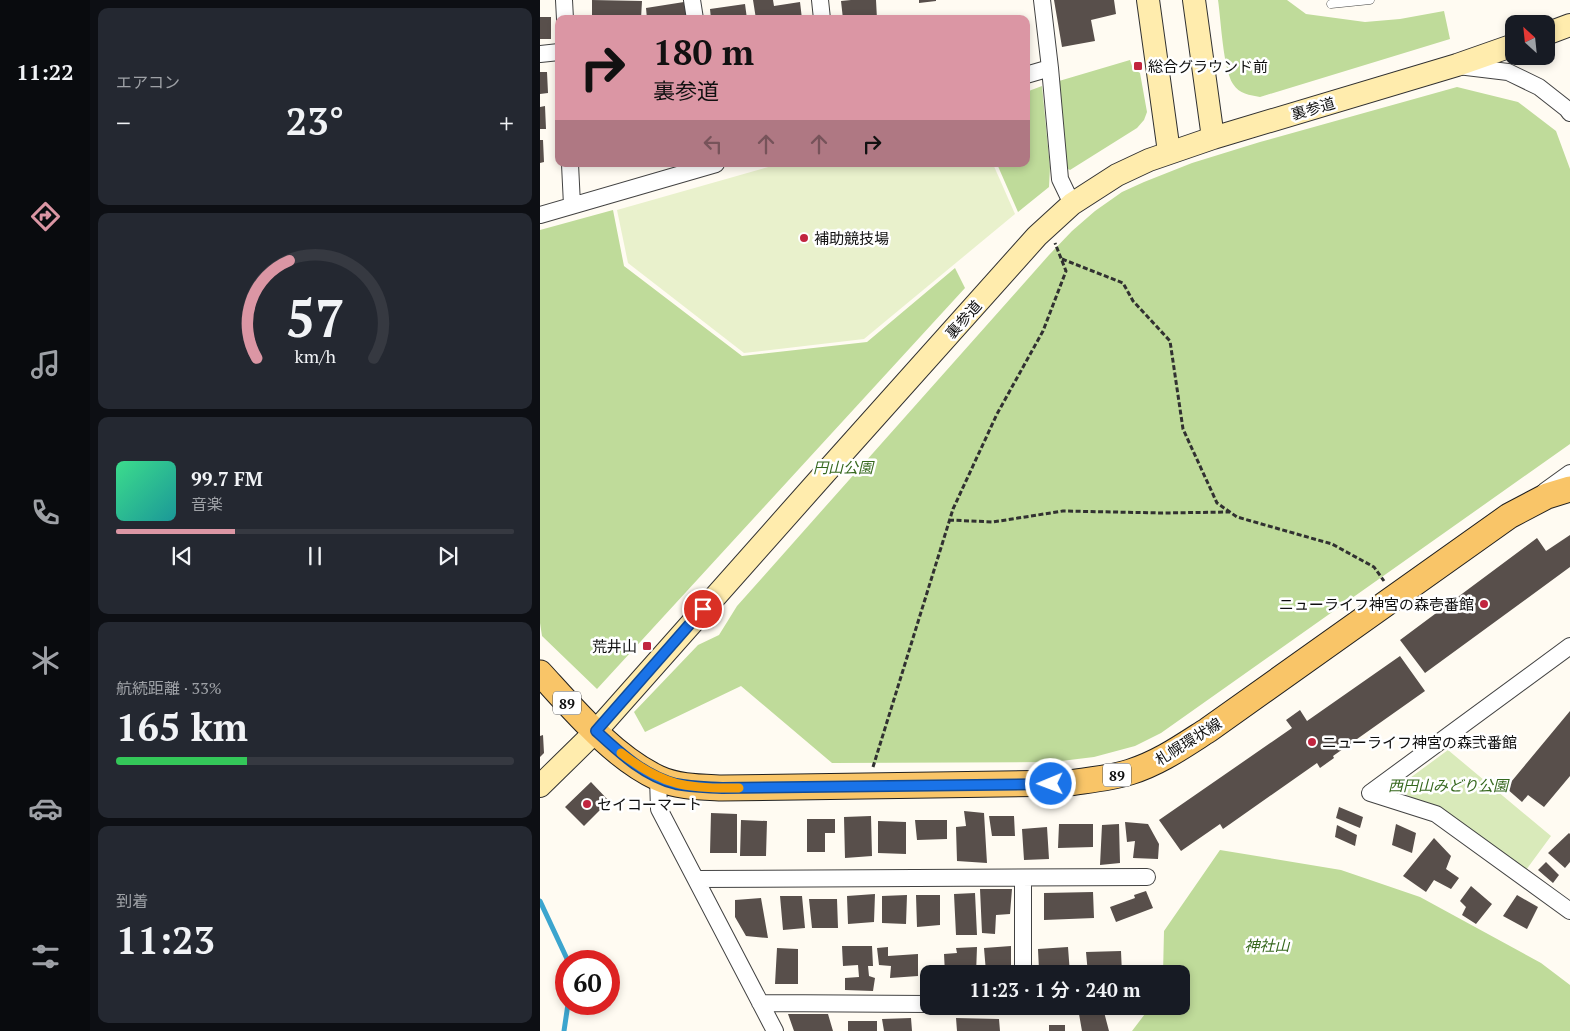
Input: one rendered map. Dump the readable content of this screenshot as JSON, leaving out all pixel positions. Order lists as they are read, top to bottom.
{
  "streets": {
    "main road": ["89", "札幌環状線"],
    "street": ["裏参道"]
  },
  "crossings": [
    ["裏参道", "札幌環状線"]
  ],
  "parks": ["円山公園", "西円山みどり公園", "神社山"],
  "places": {
    "transit": ["総合グラウンド前", "荒井山"],
    "other": [
      "補助競技場",
      "ニューライフ神宮の森壱番館",
      "ニューライフ神宮の森弐番館",
      "セイコーマート"
    ]
  },
  "north": "top left",
  "page": {
    "tabs": "11:22",
    "tile": [
      "エアコン",
      ["航続距離 · 33%", "165 km"],
      ["到着", "11:23"]
    ],
    "turn": ["180 m", "裏参道"],
    "heat": ["−", "23°", "+"],
    "song": ["99.7 FM", "音楽"],
    "limit": "60",
    "trip": "11:23 · 1 分 · 240 m",
    "gauge": ["57", "km/h"]
  }
}
